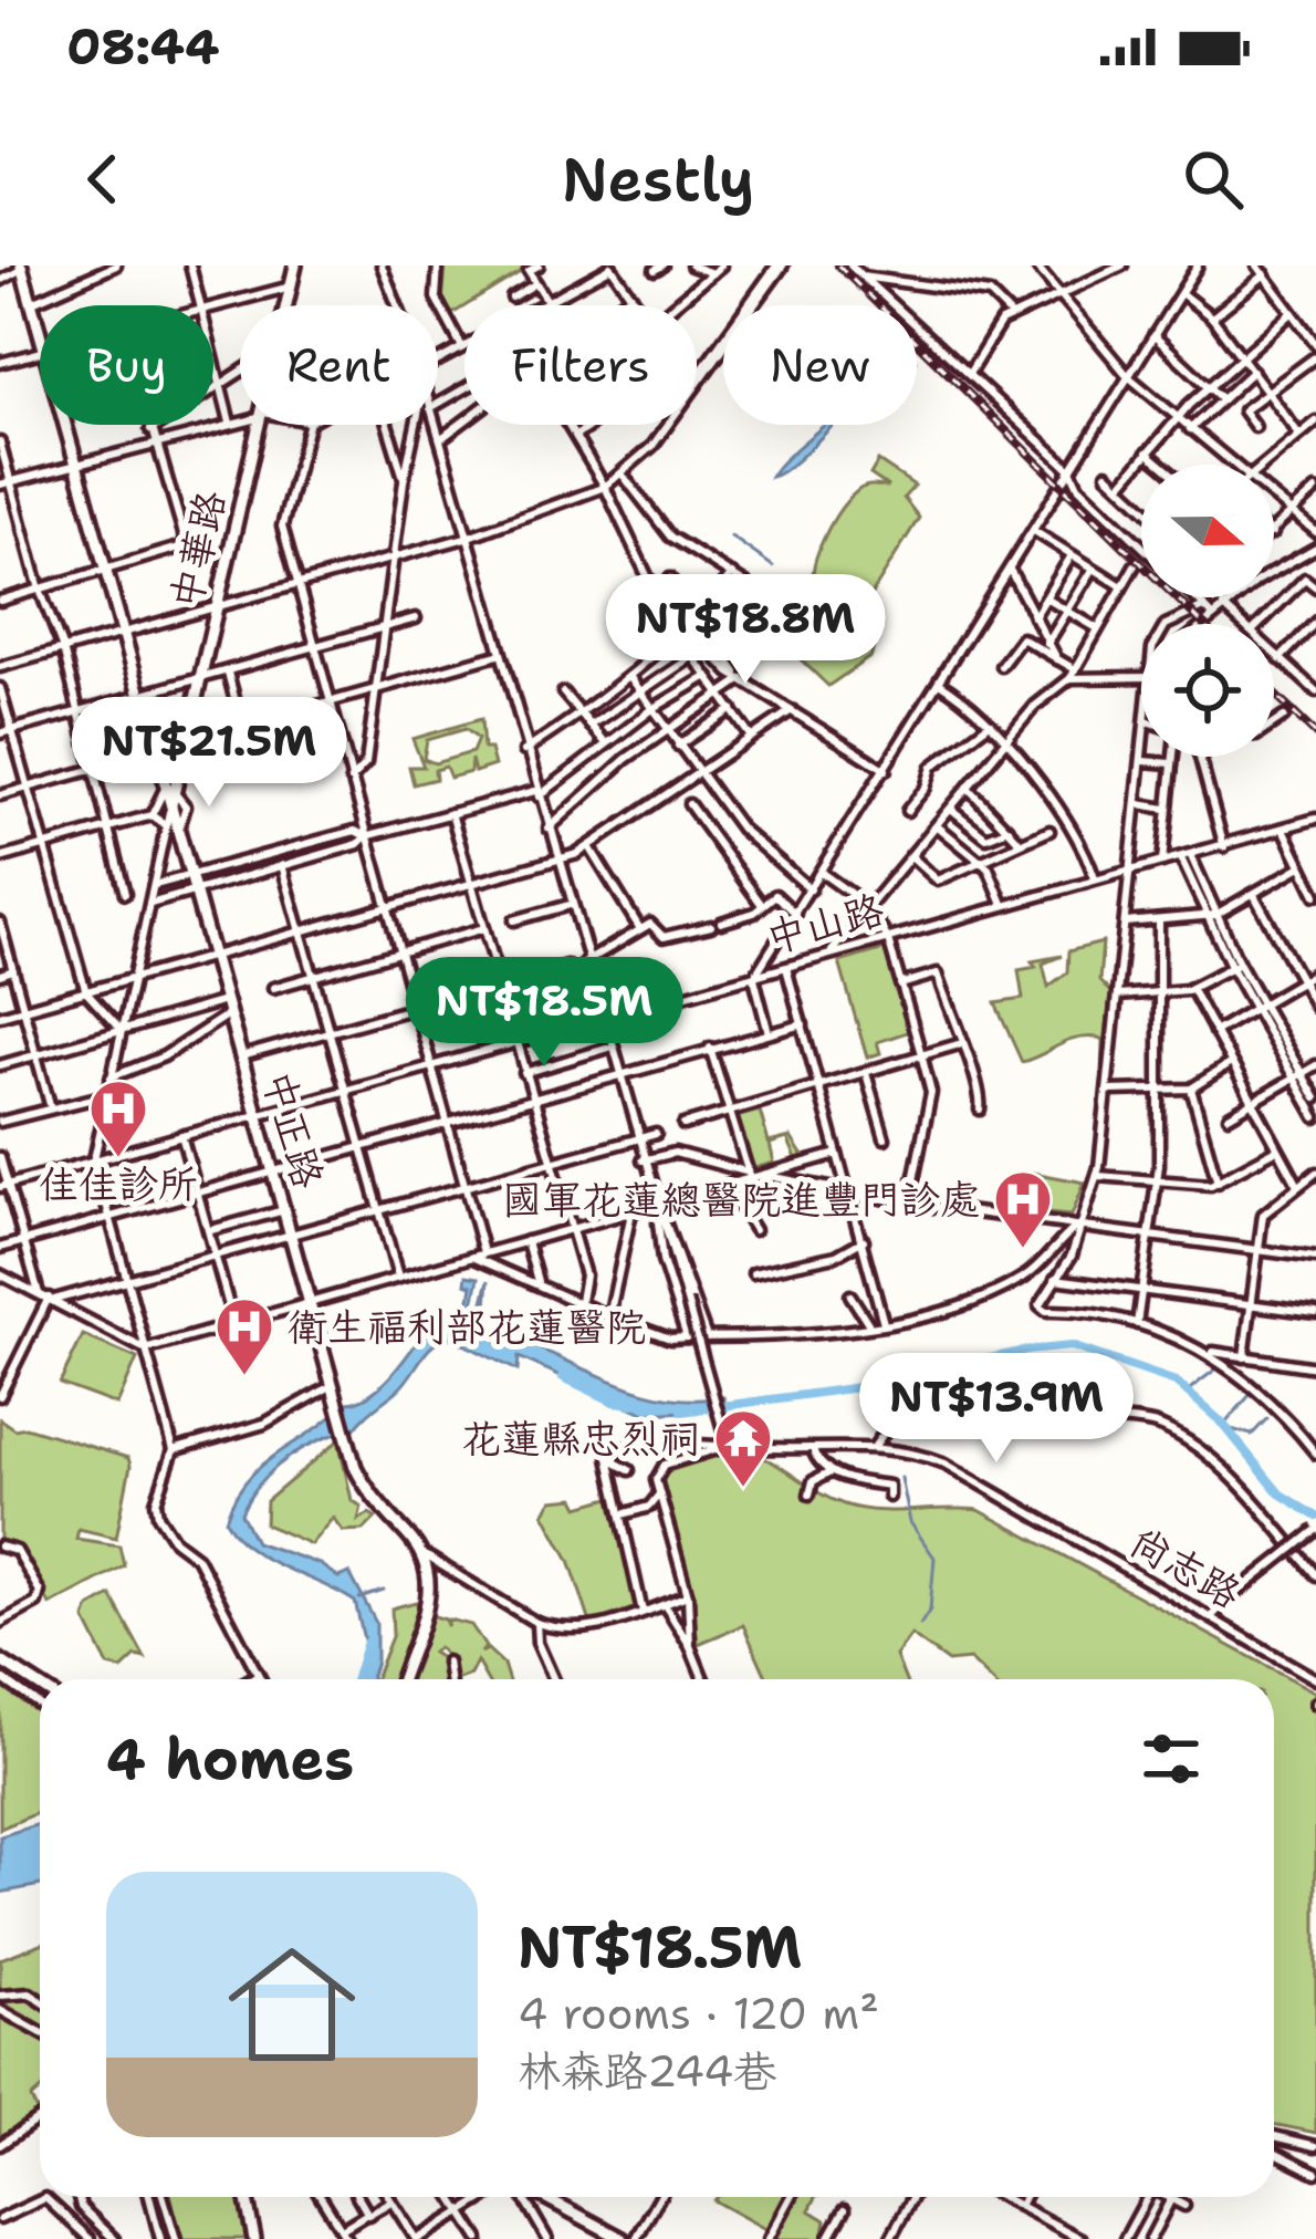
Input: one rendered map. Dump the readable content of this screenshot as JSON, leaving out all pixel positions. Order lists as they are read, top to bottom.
{
  "streets": {
    "main road": ["中華路", "中正路"],
    "street": ["中山路", "尚志路"]
  },
  "crossings": [
    ["中山路", "中正路"]
  ],
  "places": {
    "hospital": ["佳佳診所", "國軍花蓮總醫院進豐門診處", "衛生福利部花蓮醫院"],
    "temple": ["花蓮縣忠烈祠"]
  },
  "north": "right",
  "page": {
    "status": "08:44",
    "header": "Nestly",
    "chip": [
      "Buy",
      "Rent",
      "Filters",
      "New"
    ],
    "price": [
      "NT$18.8M",
      "NT$21.5M",
      "NT$18.5M",
      "NT$13.9M"
    ],
    "heading": "4 homes",
    "list": [
      {
        "name": "NT$18.5M",
        "note": "4 rooms · 120 m² · 林森路244巷"
      }
    ]
  }
}
